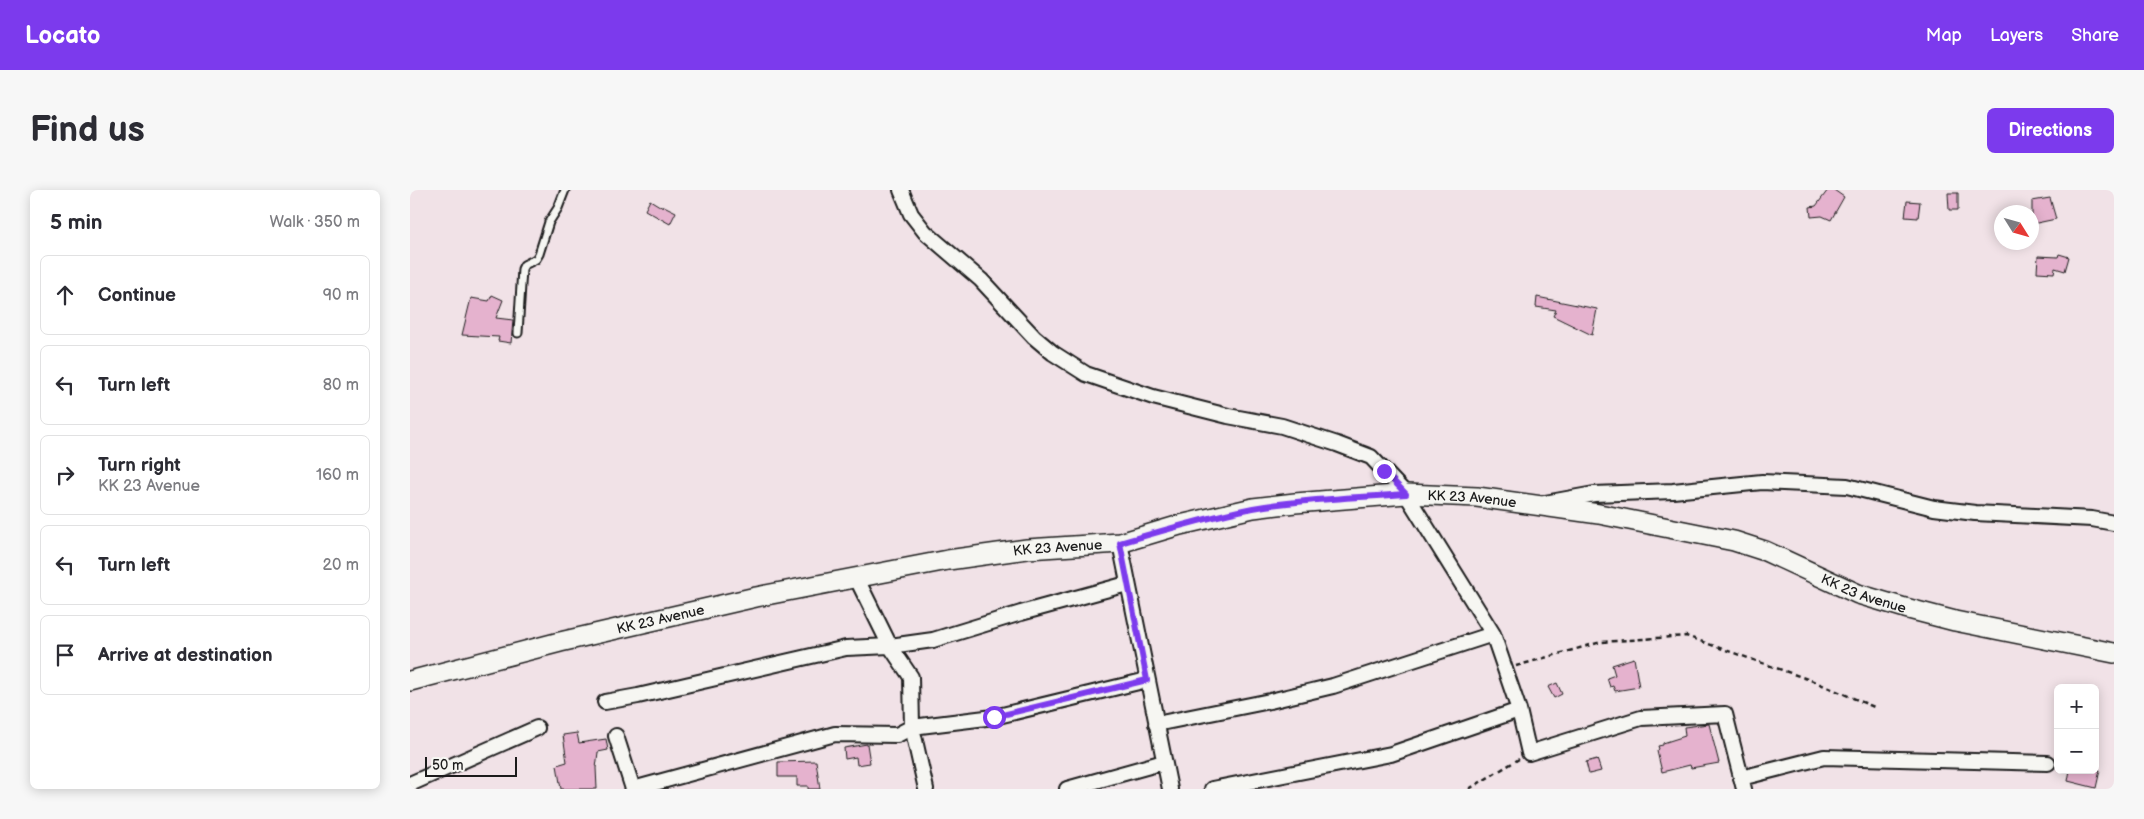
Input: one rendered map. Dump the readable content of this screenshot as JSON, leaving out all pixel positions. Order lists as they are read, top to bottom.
{
  "streets": {
    "main road": ["KK 23 Avenue"]
  },
  "scale_bar": "50 m",
  "north": "bottom right",
  "page": {
    "header": "Locato",
    "nav": ["Map", "Layers", "Share"],
    "buttons": "Directions",
    "title": "Find us",
    "heading": ["5 min", "Walk · 350 m"],
    "list": [
      ["Continue", "90 m"],
      ["Turn left", "80 m"],
      ["Turn right", "KK 23 Avenue", "160 m"],
      ["Turn left", "20 m"],
      "Arrive at destination"
    ],
    "map_buttons": ["+", "−"],
    "scale": "50 m"
  }
}
